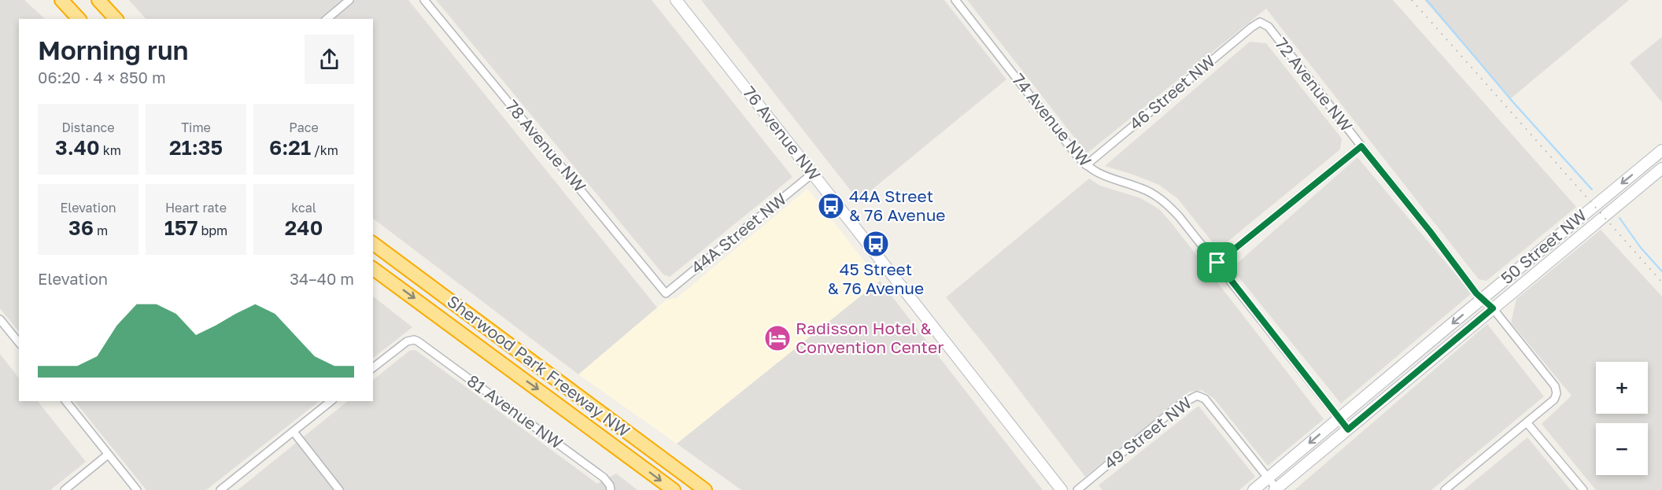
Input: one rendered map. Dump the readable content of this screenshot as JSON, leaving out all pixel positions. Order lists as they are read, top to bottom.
{
  "streets": {
    "highway": ["Sherwood Park Freeway NW"],
    "main road": ["76 Avenue NW", "50 Street NW"],
    "street": [
      "72 Avenue NW",
      "46 Street NW",
      "74 Avenue NW",
      "78 Avenue NW",
      "44A Street NW",
      "81 Avenue NW",
      "49 Street NW"
    ]
  },
  "crossings": [
    ["72 Avenue NW", "46 Street NW"],
    ["72 Avenue NW", "50 Street NW"],
    ["46 Street NW", "74 Avenue NW"],
    ["74 Avenue NW", "50 Street NW"],
    ["76 Avenue NW", "44A Street NW"],
    ["78 Avenue NW", "44A Street NW"],
    ["50 Street NW", "49 Street NW"]
  ],
  "places": {
    "bus stop": ["44A Street & 76 Avenue", "45 Street & 76 Avenue"],
    "hotel": ["Radisson Hotel & Convention Center"]
  },
  "page": {
    "heading": ["Morning run", "06:20 · 4 × 850 m"],
    "stats": [
      ["Distance", "3.40 km"],
      ["Time", "21:35"],
      ["Pace", "6:21 /km"],
      ["Elevation", "36 m"],
      ["Heart rate", "157 bpm"],
      ["kcal", "240"]
    ],
    "chart": ["Elevation", "34–40 m"],
    "map_buttons": ["+", "−"]
  }
}
